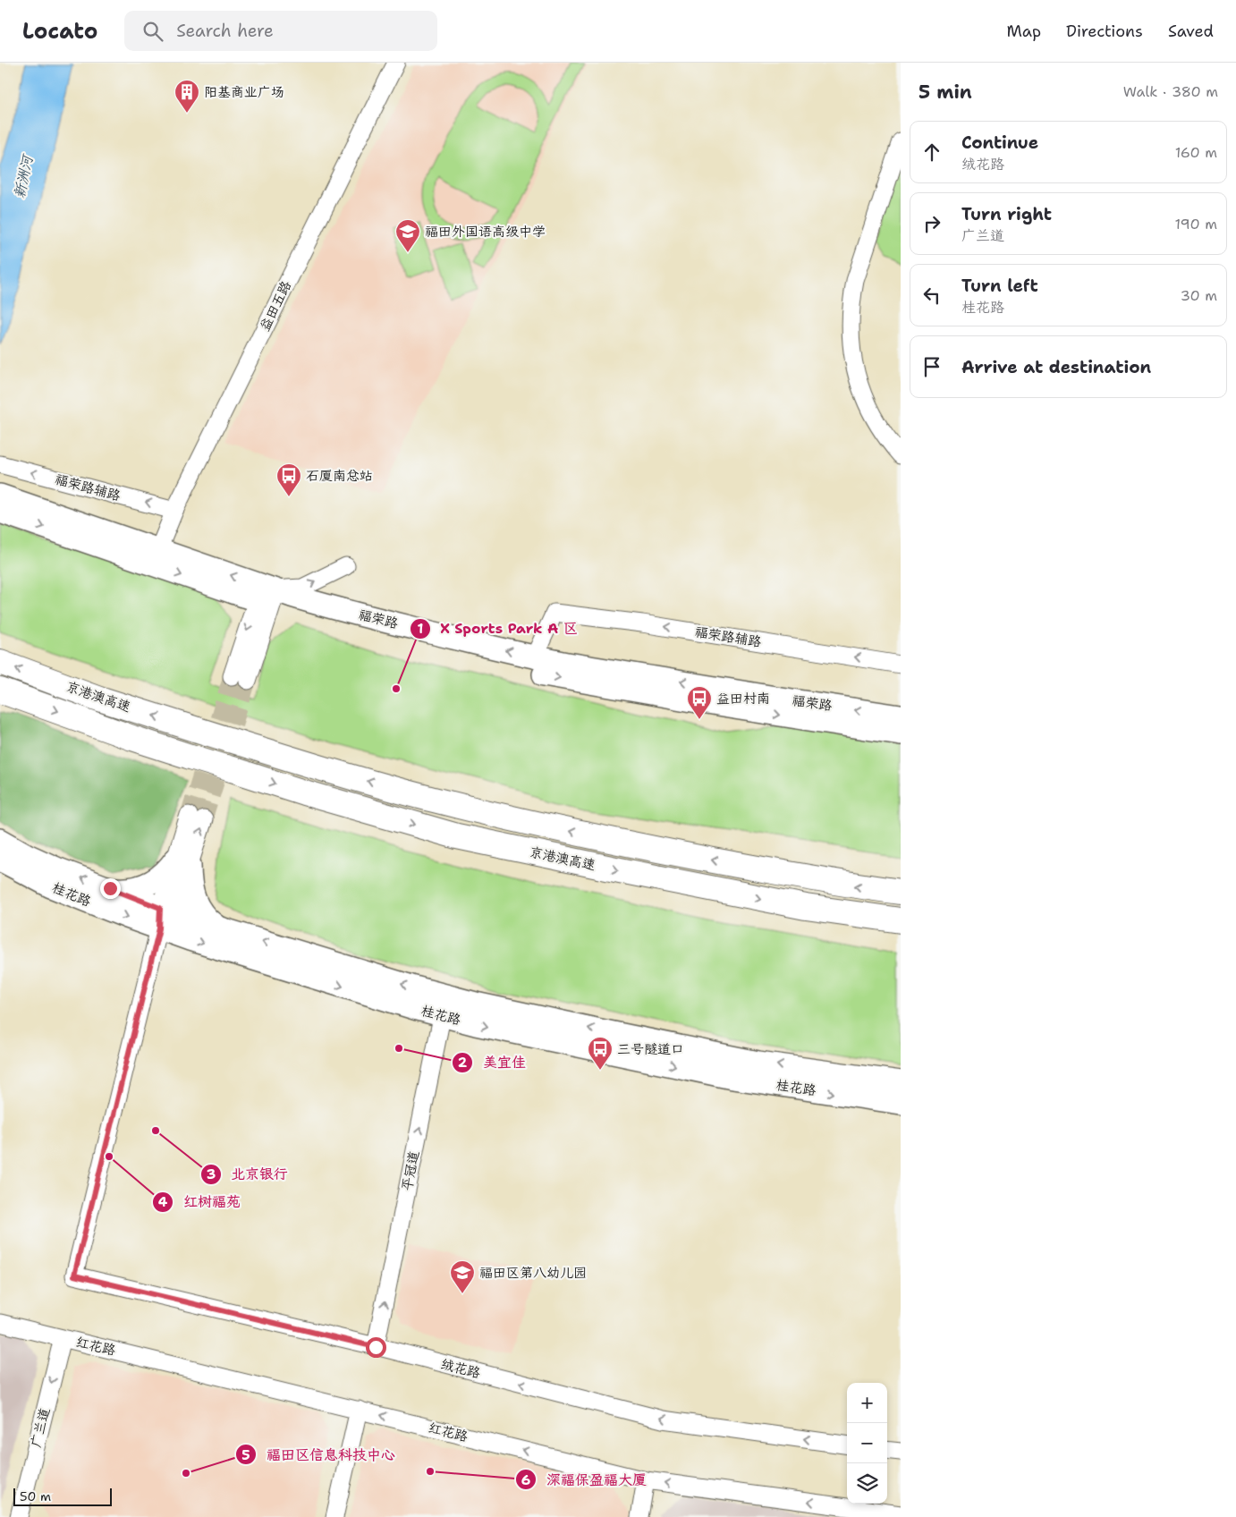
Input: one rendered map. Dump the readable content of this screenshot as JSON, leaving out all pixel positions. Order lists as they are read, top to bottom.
{
  "streets": {
    "highway": ["京港澳高速"],
    "main road": ["福荣路", "桂花路"],
    "street": [
      "益田五路",
      "福荣路辅路",
      "平冠道",
      "红花路",
      "绒花路",
      "广兰道"
    ]
  },
  "crossings": [
    ["益田五路", "福荣路辅路"],
    ["益田五路", "福荣路"],
    ["福荣路辅路", "福荣路"],
    ["桂花路", "平冠道"],
    ["桂花路", "绒花路"],
    ["平冠道", "绒花路"],
    ["红花路", "广兰道"]
  ],
  "one_way": [
    "福荣路辅路",
    "平冠道",
    "红花路",
    "绒花路",
    "广兰道"
  ],
  "water": ["新洲河"],
  "places": {
    "building": ["阳基商业广场"],
    "school or university": ["福田外国语高级中学", "福田区第八幼儿园"],
    "bus stop": ["石厦南总站", "益田村南", "三号隧道口"],
    "other": [
      "X Sports Park A 区",
      "美宜佳",
      "北京银行",
      "红树福苑",
      "深福保盈福大厦",
      "福田区信息科技中心"
    ]
  },
  "scale_bar": "50 m",
  "page": {
    "header": "Locato",
    "search": "Search here",
    "nav": ["Map", "Directions", "Saved"],
    "heading": ["5 min", "Walk · 380 m"],
    "list": [
      ["Continue", "绒花路", "160 m"],
      ["Turn right", "广兰道", "190 m"],
      ["Turn left", "桂花路", "30 m"],
      "Arrive at destination"
    ],
    "map_buttons": ["+", "−"],
    "scale": "50 m"
  }
}
